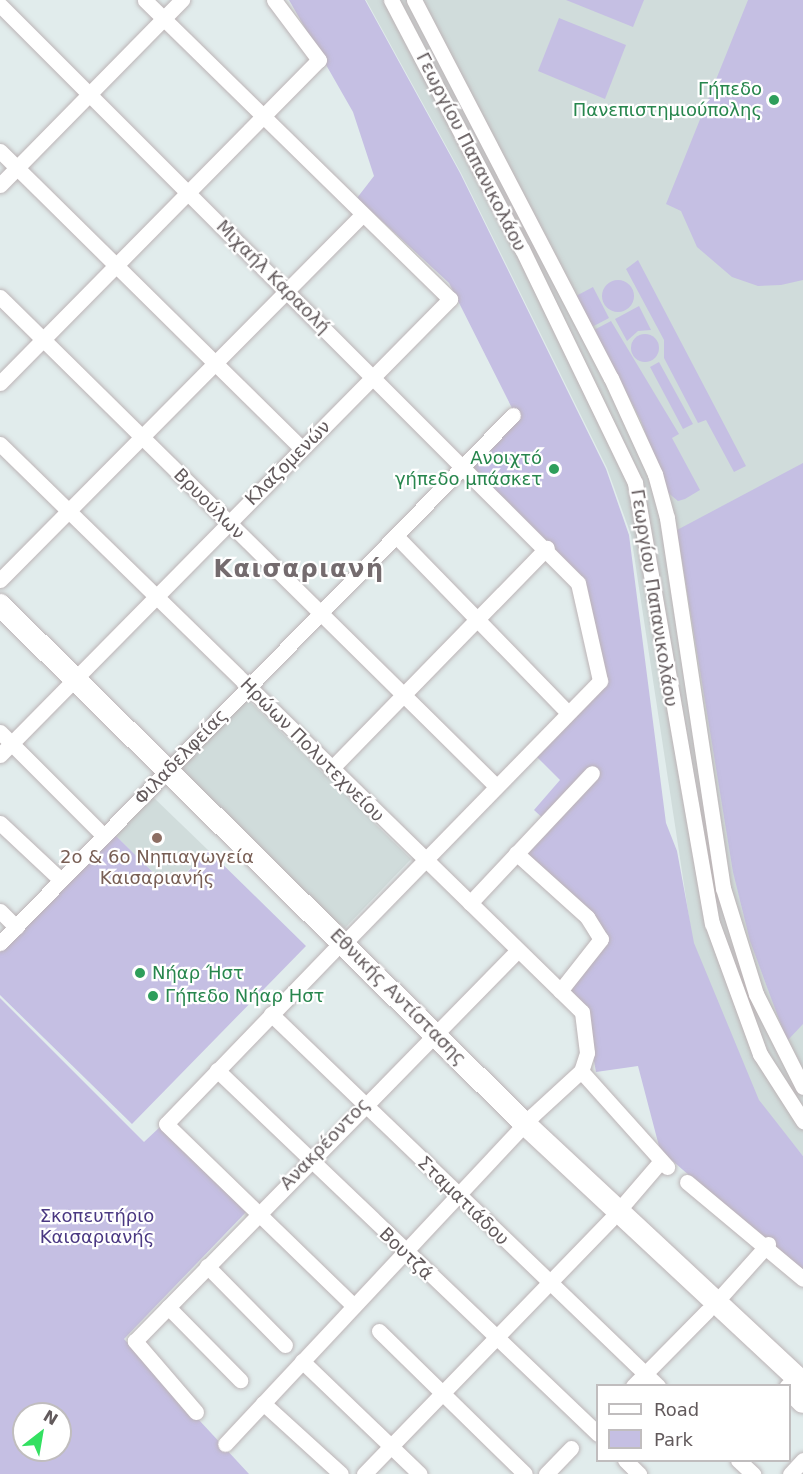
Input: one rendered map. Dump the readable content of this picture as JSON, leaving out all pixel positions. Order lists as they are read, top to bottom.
{
  "streets": {
    "main road": ["Εθνικής Αντίστασης"],
    "street": [
      "Γεωργίου Παπανικολάου",
      "Μιχαήλ Καραολή",
      "Κλαζομενών",
      "Βρυούλων",
      "Ηρώων Πολυτεχνείου",
      "Φιλαδελφείας",
      "Ανακρέοντος",
      "Σταματιάδου",
      "Βουτζά"
    ]
  },
  "crossings": [
    ["Μιχαήλ Καραολή", "Κλαζομενών"],
    ["Μιχαήλ Καραολή", "Φιλαδελφείας"],
    ["Κλαζομενών", "Βρυούλων"],
    ["Κλαζομενών", "Ηρώων Πολυτεχνείου"],
    ["Κλαζομενών", "Εθνικής Αντίστασης"],
    ["Βρυούλων", "Φιλαδελφείας"],
    ["Ηρώων Πολυτεχνείου", "Φιλαδελφείας"],
    ["Ηρώων Πολυτεχνείου", "Ανακρέοντος"],
    ["Φιλαδελφείας", "Εθνικής Αντίστασης"],
    ["Εθνικής Αντίστασης", "Ανακρέοντος"],
    ["Ανακρέοντος", "Σταματιάδου"],
    ["Ανακρέοντος", "Βουτζά"]
  ],
  "districts": ["Καισαριανή"],
  "parks": ["Σκοπευτήριο Καισαριανής"],
  "places": [
    "Γήπεδο Πανεπιστημιούπολης",
    "Ανοιχτό γήπεδο μπάσκετ",
    "2ο & 6ο Νηπιαγωγεία Καισαριανής",
    "Νήαρ Ήστ",
    "Γήπεδο Νήαρ Ηστ"
  ],
  "legend": ["Road", "Park"],
  "north": "top right"
}
